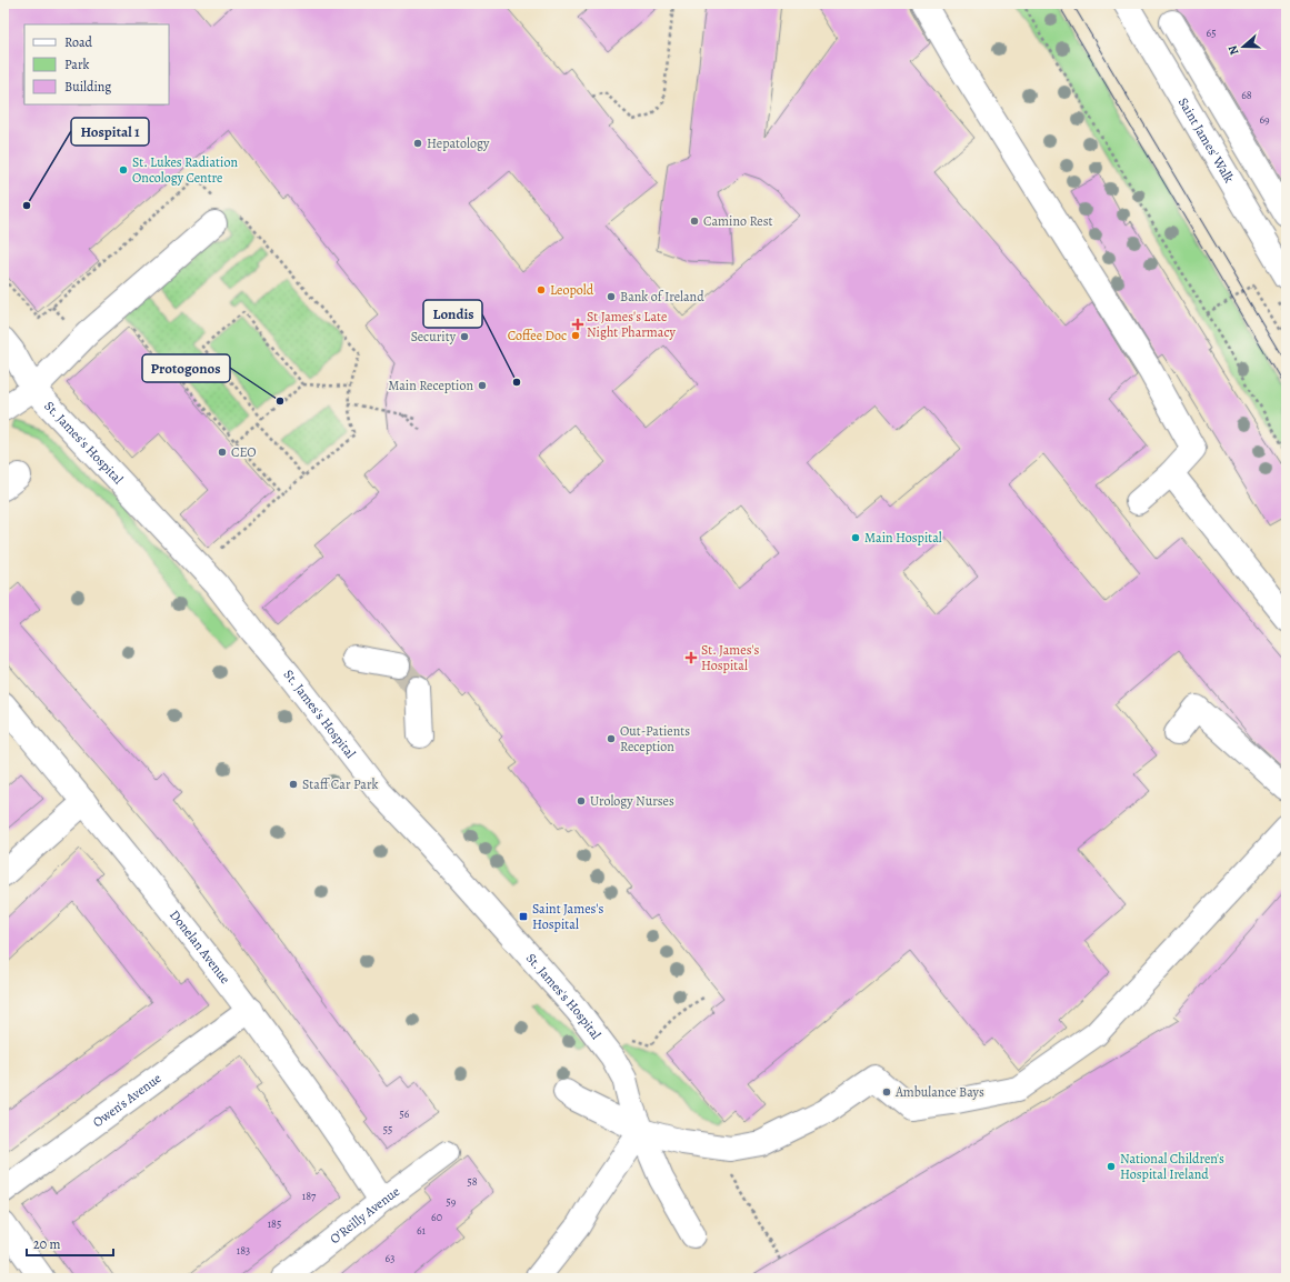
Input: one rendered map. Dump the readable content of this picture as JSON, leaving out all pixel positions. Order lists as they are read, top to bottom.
{
  "streets": {
    "street": [
      "Saint James' Walk",
      "St. James's Hospital",
      "Donelan Avenue",
      "Owen's Avenue",
      "O'Reilly Avenue"
    ]
  },
  "crossings": [
    ["Donelan Avenue", "Owen's Avenue"],
    ["Donelan Avenue", "O'Reilly Avenue"]
  ],
  "places": {
    "other": [
      "Hepatology",
      "St. Lukes Radiation Oncology Centre",
      "Hospital 1",
      "Camino Rest",
      "Leopold",
      "Bank of Ireland",
      "Coffee Doc",
      "Security",
      "Londis",
      "Main Reception",
      "Protogonos",
      "CEO",
      "Main Hospital",
      "Out-Patients Reception",
      "Staff Car Park",
      "Urology Nurses",
      "Ambulance Bays",
      "National Children's Hospital Ireland"
    ],
    "health": ["St James's Late Night Pharmacy", "St. James's Hospital"],
    "transit": ["Saint James's Hospital"]
  },
  "house_numbers": [
    "65",
    "68",
    "69",
    "56",
    "55",
    "58",
    "187",
    "59",
    "60",
    "185",
    "61",
    "183",
    "63"
  ],
  "legend": ["Road", "Park", "Building"],
  "scale_bar": "20 m",
  "north": "left"
}
